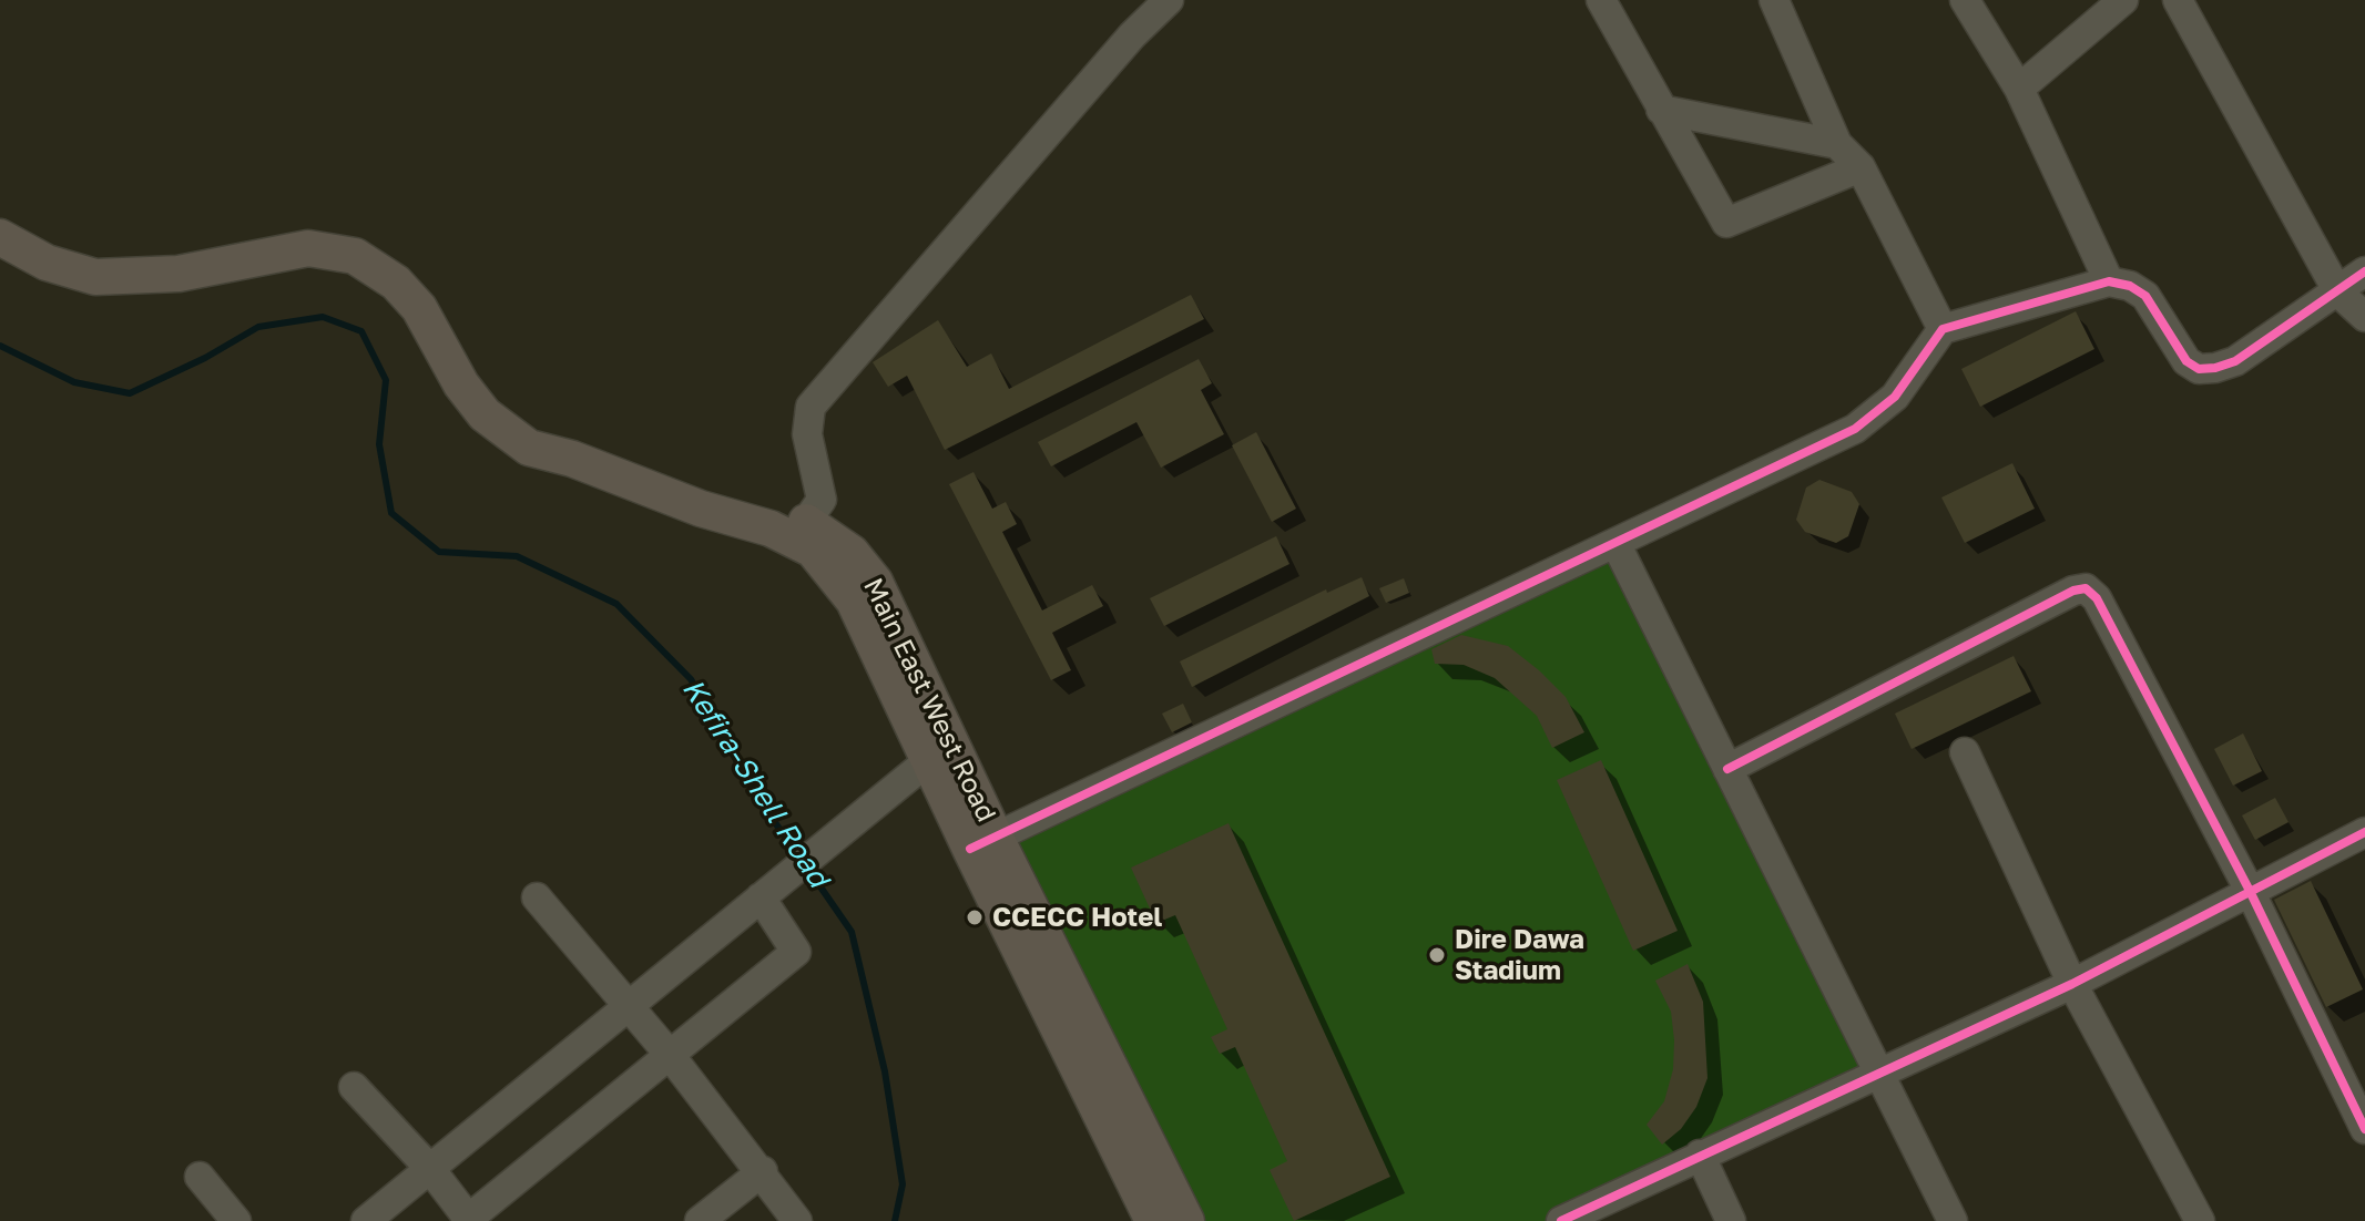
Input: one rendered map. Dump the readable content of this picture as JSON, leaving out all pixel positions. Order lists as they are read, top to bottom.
{
  "streets": {
    "main road": ["Main East West Road"]
  },
  "water": ["Kefira-Shell Road"],
  "places": ["CCECC Hotel", "Dire Dawa Stadium"]
}
